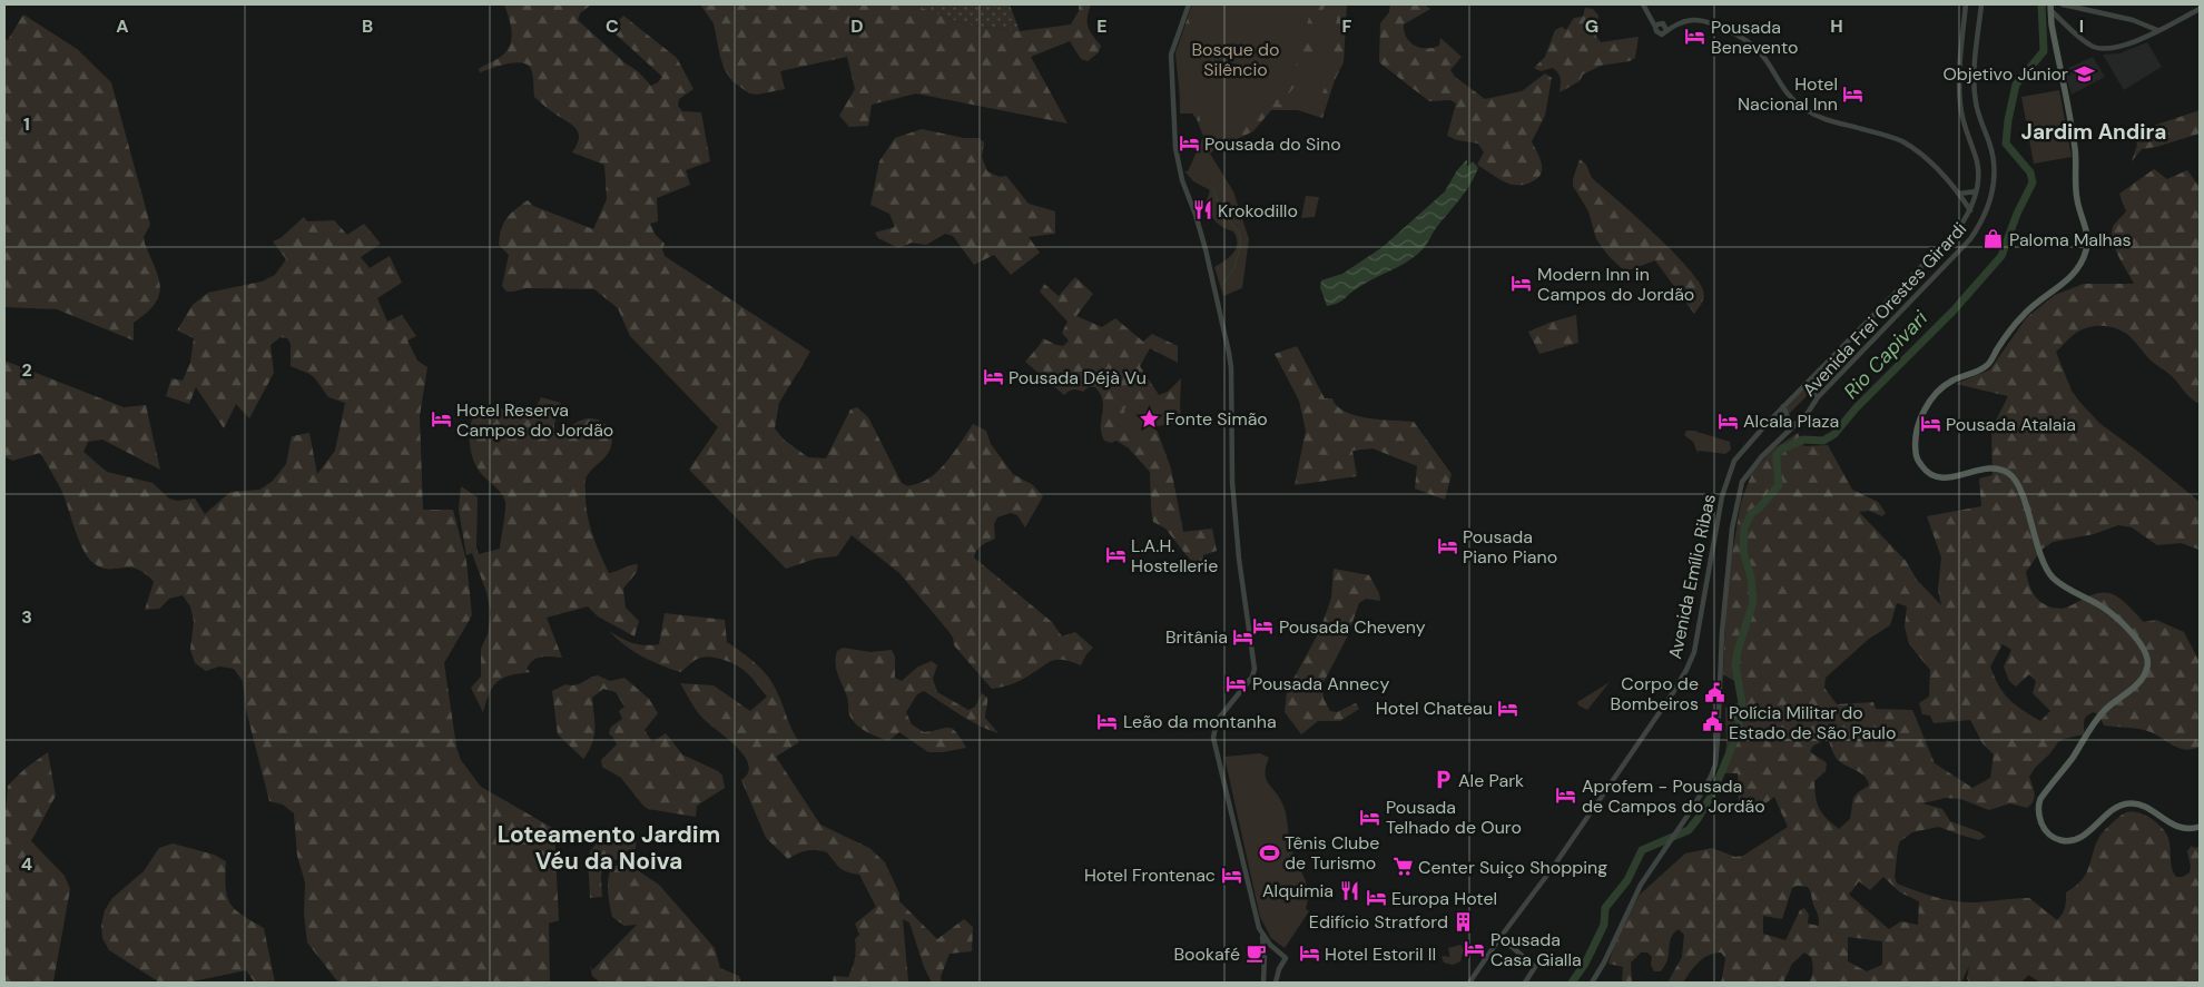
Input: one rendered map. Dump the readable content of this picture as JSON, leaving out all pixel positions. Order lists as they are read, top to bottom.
{
  "streets": {
    "street": ["Avenida Frei Orestes Girardi", "Avenida Emílio Ribas"]
  },
  "districts": ["Jardim Andira", "Loteamento Jardim Véu da Noiva"],
  "water": ["Rio Capivari"],
  "parks": ["Bosque do Silêncio"],
  "places": {
    "hotel": [
      "Pousada Benevento",
      "Hotel Nacional Inn",
      "Pousada do Sino",
      "Modern Inn in Campos do Jordão",
      "Pousada Déjà Vu",
      "Hotel Reserva Campos do Jordão",
      "Alcala Plaza",
      "Pousada Atalaia",
      "Pousada Piano Piano",
      "L.A.H. Hostellerie",
      "Pousada Cheveny",
      "Britânia",
      "Pousada Annecy",
      "Hotel Chateau",
      "Leão da montanha",
      "Aprofem - Pousada de Campos do Jordão",
      "Pousada Telhado de Ouro",
      "Hotel Frontenac",
      "Europa Hotel",
      "Pousada Casa Gialla",
      "Hotel Estoril II"
    ],
    "school or university": ["Objetivo Júnior"],
    "restaurant": ["Krokodillo", "Alquimia"],
    "shop": ["Paloma Malhas"],
    "place": ["Fonte Simão"],
    "public building": ["Corpo de Bombeiros", "Polícia Militar do Estado de São Paulo"],
    "parking": ["Ale Park"],
    "sports": ["Tênis Clube de Turismo"],
    "supermarket": ["Center Suiço Shopping"],
    "building": ["Edifício Stratford"],
    "cafe": ["Bookafé"]
  },
  "grid": {
    "columns": [
      "A",
      "B",
      "C",
      "D",
      "E",
      "F",
      "G",
      "H",
      "I"
    ],
    "rows": [
      "1",
      "2",
      "3",
      "4"
    ]
  }
}
